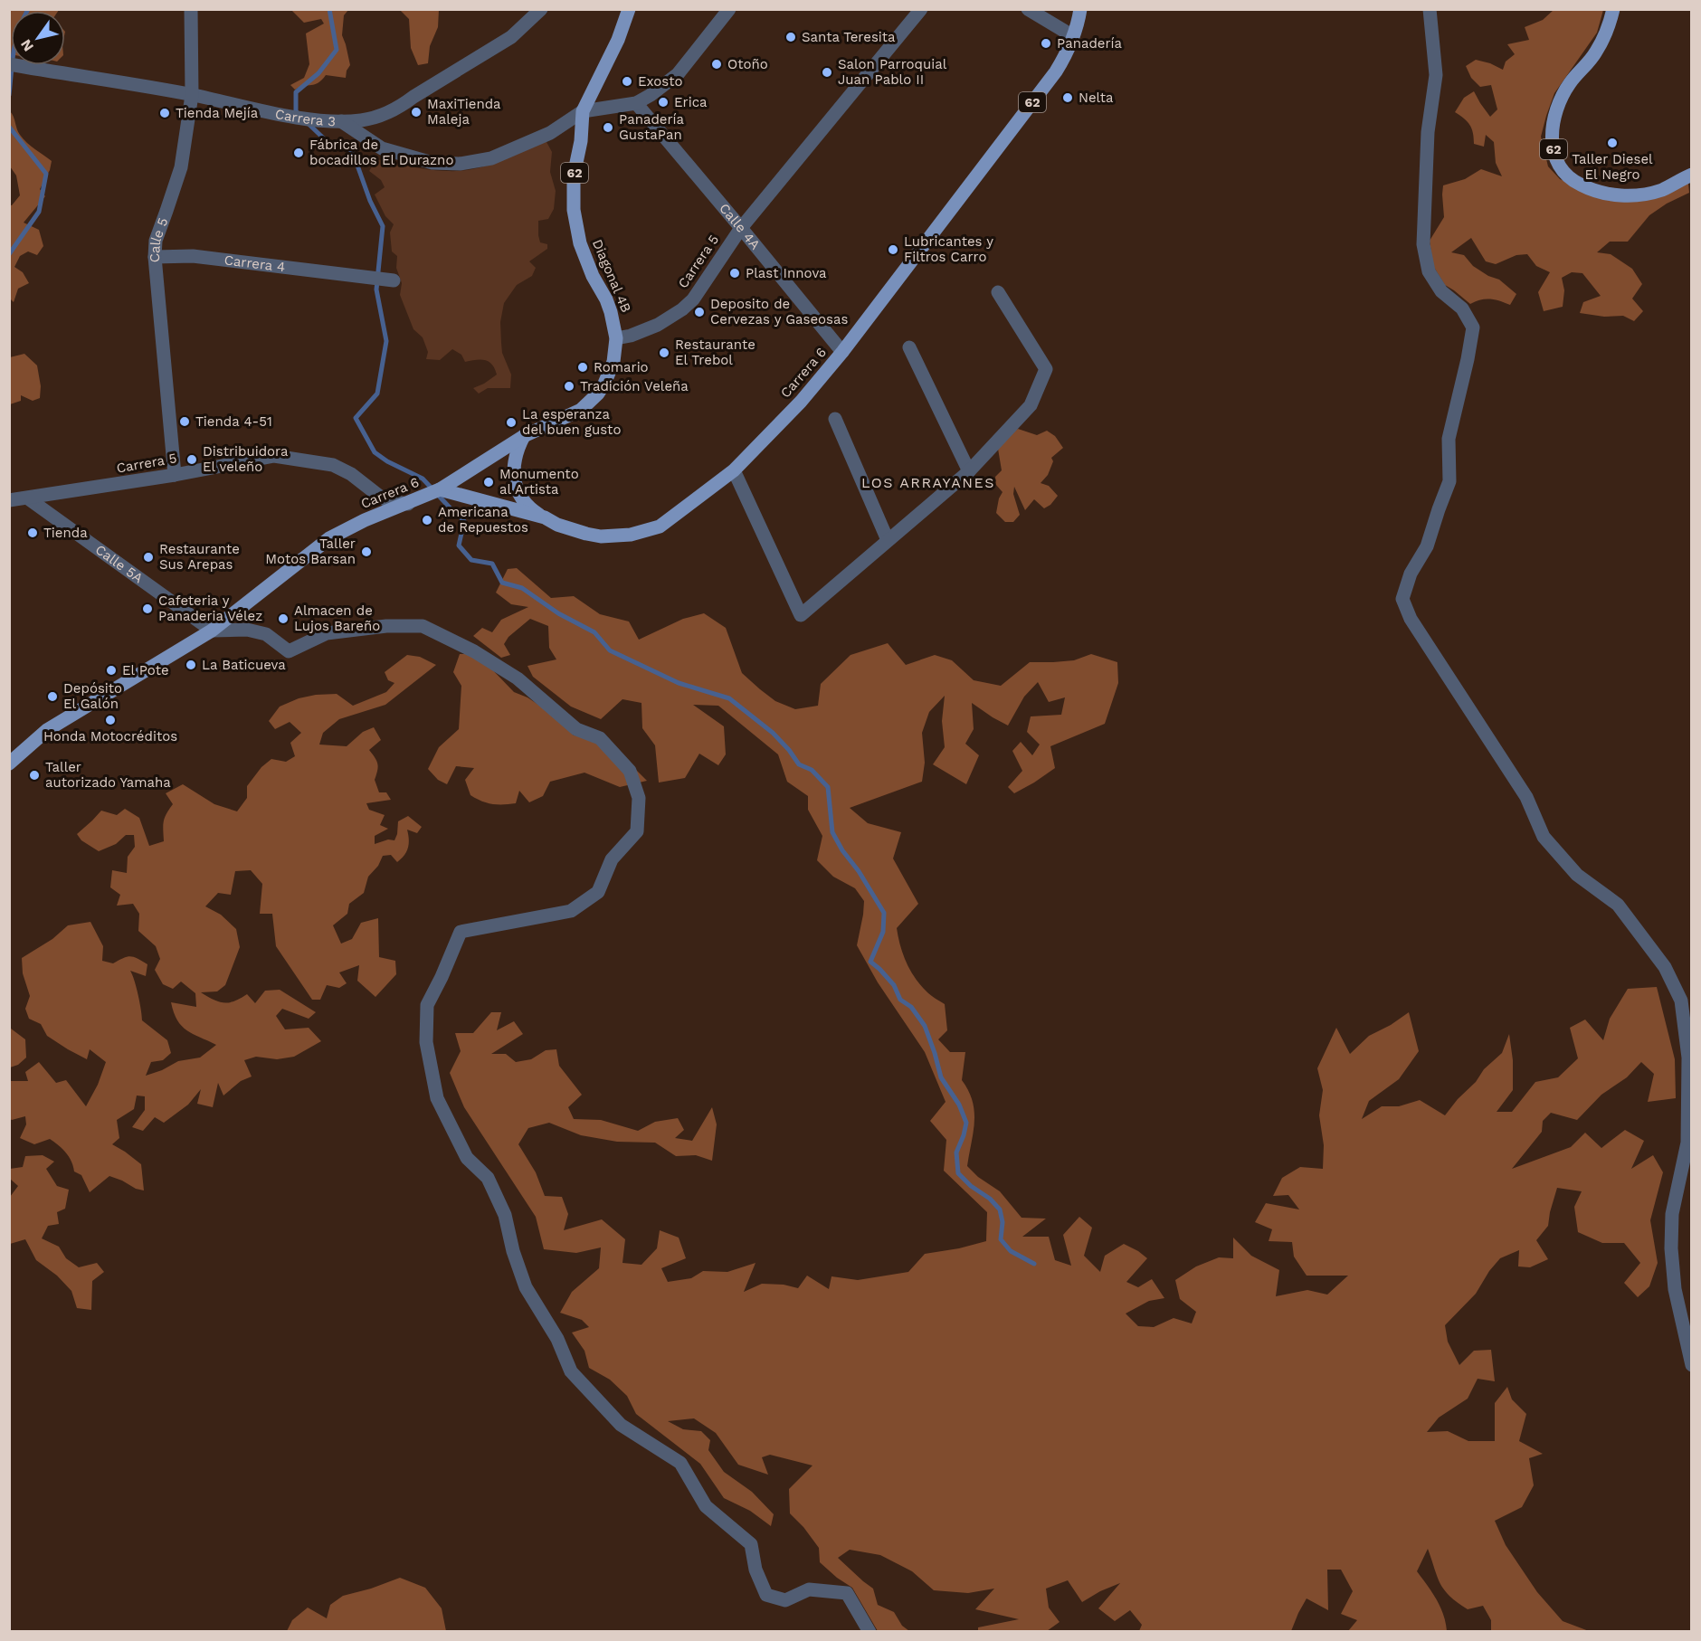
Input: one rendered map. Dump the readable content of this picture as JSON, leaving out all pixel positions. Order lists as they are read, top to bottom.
{
  "streets": {
    "main road": ["62", "Diagonal 4B", "Carrera 6"],
    "street": [
      "Carrera 3",
      "Calle 4A",
      "Calle 5",
      "Carrera 5",
      "Carrera 4",
      "Calle 5A"
    ]
  },
  "crossings": [
    ["62", "Calle 4A"],
    ["62", "Carrera 5"],
    ["62", "Diagonal 4B"],
    ["62", "Carrera 6"],
    ["Carrera 3", "Calle 5"],
    ["Calle 4A", "Carrera 5"],
    ["Calle 4A", "Carrera 6"],
    ["Calle 5", "Carrera 5"],
    ["Calle 5", "Carrera 4"],
    ["Carrera 5", "Diagonal 4B"],
    ["Carrera 5", "Carrera 6"],
    ["Carrera 5", "Calle 5A"],
    ["Carrera 6", "Calle 5A"]
  ],
  "districts": ["LOS ARRAYANES"],
  "places": [
    "Santa Teresita",
    "Panadería",
    "Otoño",
    "Salon Parroquial Juan Pablo II",
    "Exosto",
    "Nelta",
    "Erica",
    "MaxiTienda Maleja",
    "Tienda Mejía",
    "Panadería GustaPan",
    "Taller Diesel El Negro",
    "Fábrica de bocadillos El Durazno",
    "Lubricantes y Filtros Carro",
    "Plast Innova",
    "Deposito de Cervezas y Gaseosas",
    "Restaurante El Trebol",
    "Romario",
    "Tradición Veleña",
    "Tienda 4-51",
    "La esperanza del buen gusto",
    "Distribuidora El veleño",
    "Monumento al Artista",
    "Americana de Repuestos",
    "Tienda",
    "Taller Motos Barsan",
    "Restaurante Sus Arepas",
    "Cafeteria y Panaderia Vélez",
    "Almacen de Lujos Bareño",
    "La Baticueva",
    "El Pote",
    "Depósito El Galón",
    "Honda Motocréditos",
    "Taller autorizado Yamaha"
  ],
  "north": "bottom left"
}
